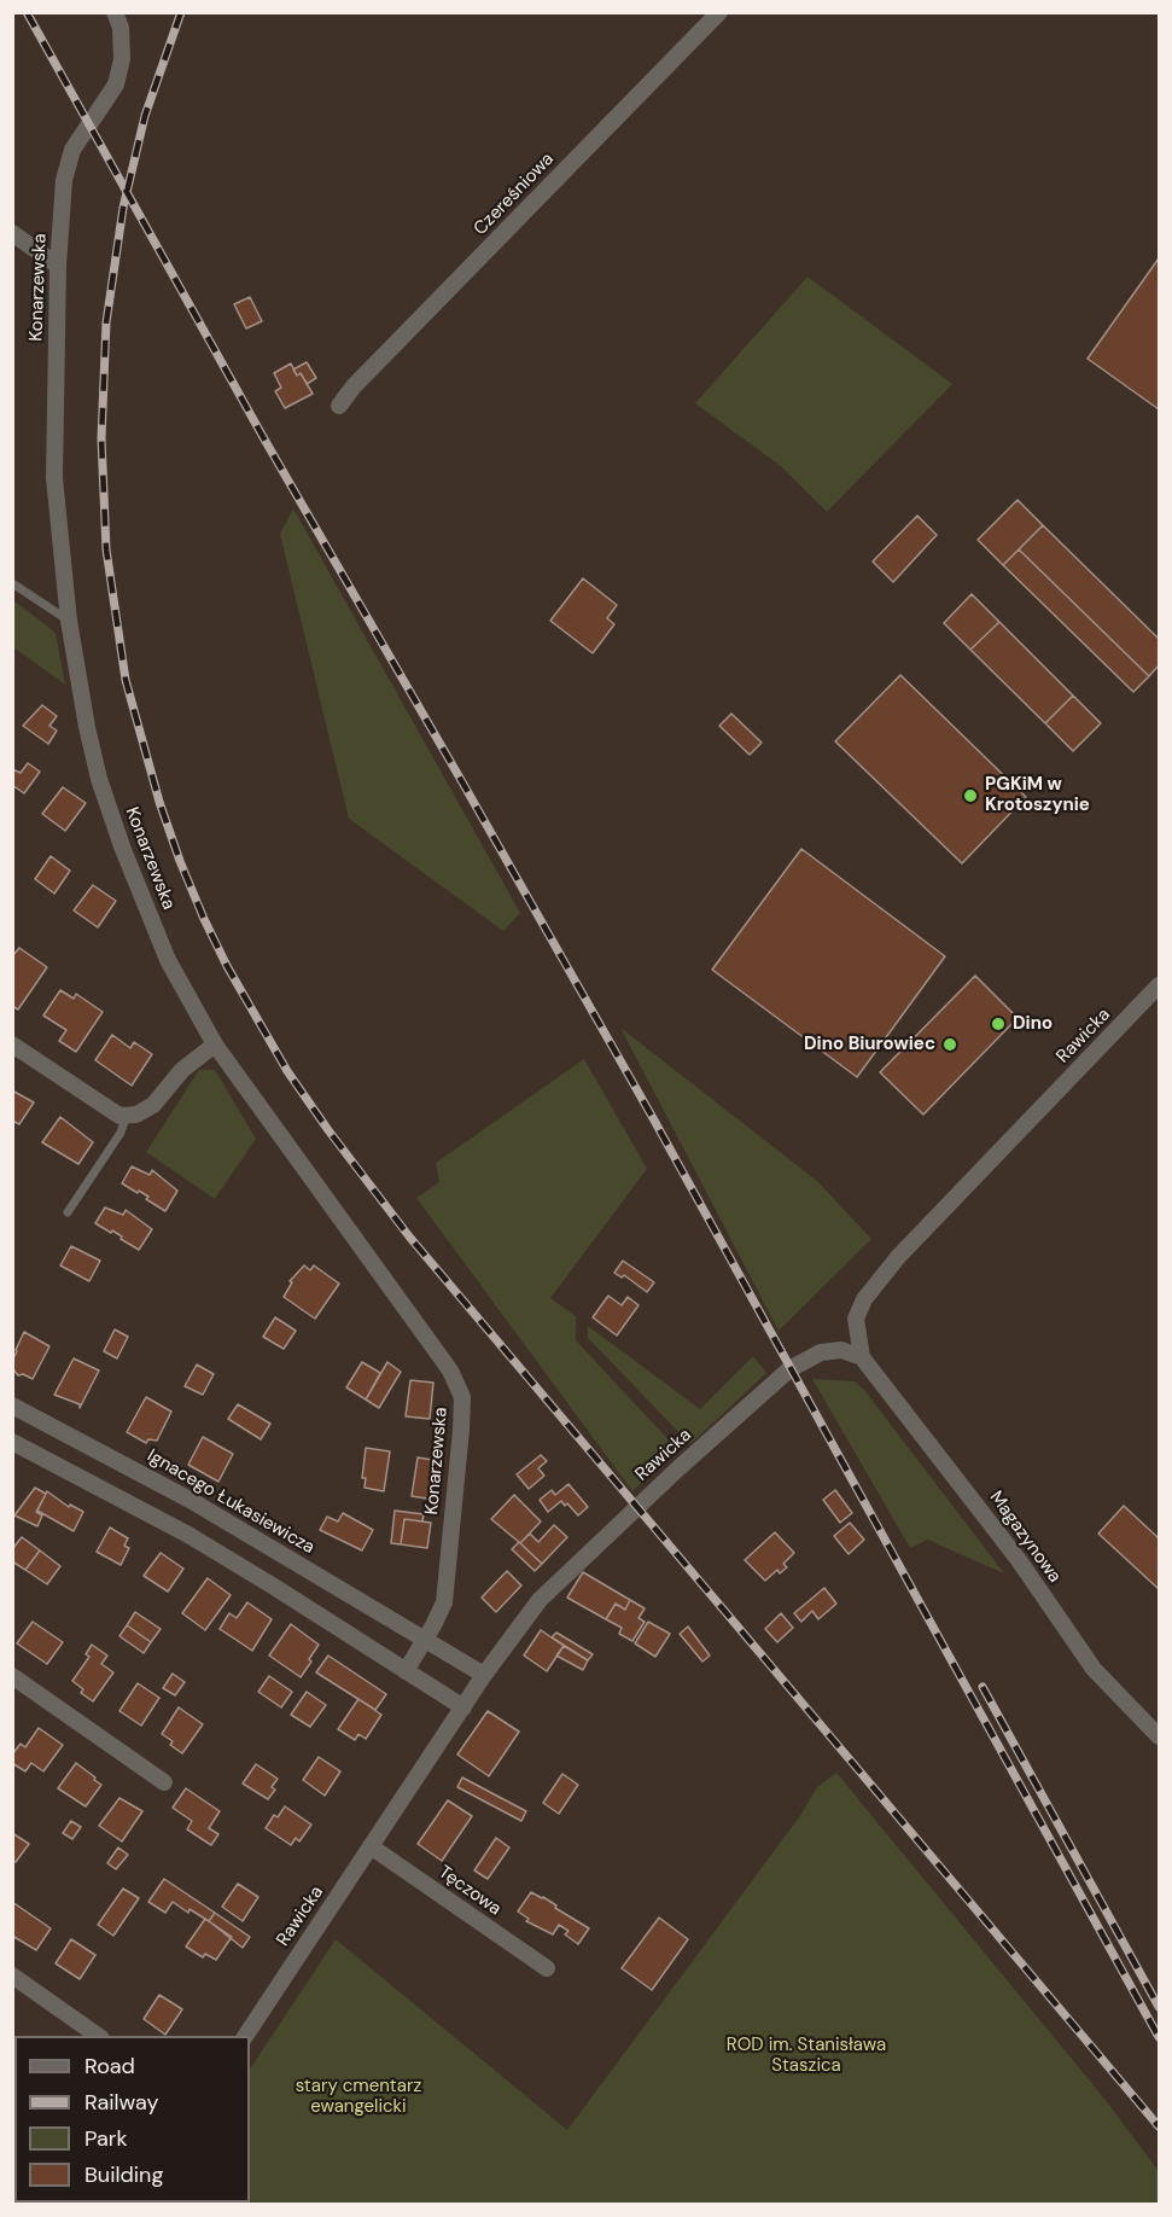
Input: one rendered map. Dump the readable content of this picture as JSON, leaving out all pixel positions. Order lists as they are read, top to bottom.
{
  "streets": {
    "street": [
      "Czereśniowa",
      "Konarzewska",
      "Rawicka",
      "Ignacego Łukasiewicza",
      "Magazynowa",
      "Tęczowa"
    ]
  },
  "crossings": [
    ["Konarzewska", "Ignacego Łukasiewicza"],
    ["Rawicka", "Ignacego Łukasiewicza"],
    ["Rawicka", "Magazynowa"],
    ["Rawicka", "Tęczowa"]
  ],
  "parks": ["ROD im. Stanisława Staszica", "stary cmentarz ewangelicki"],
  "places": ["PGKiM w Krotoszynie", "Dino", "Dino Biurowiec"],
  "legend": [
    "Road",
    "Railway",
    "Park",
    "Building"
  ]
}
